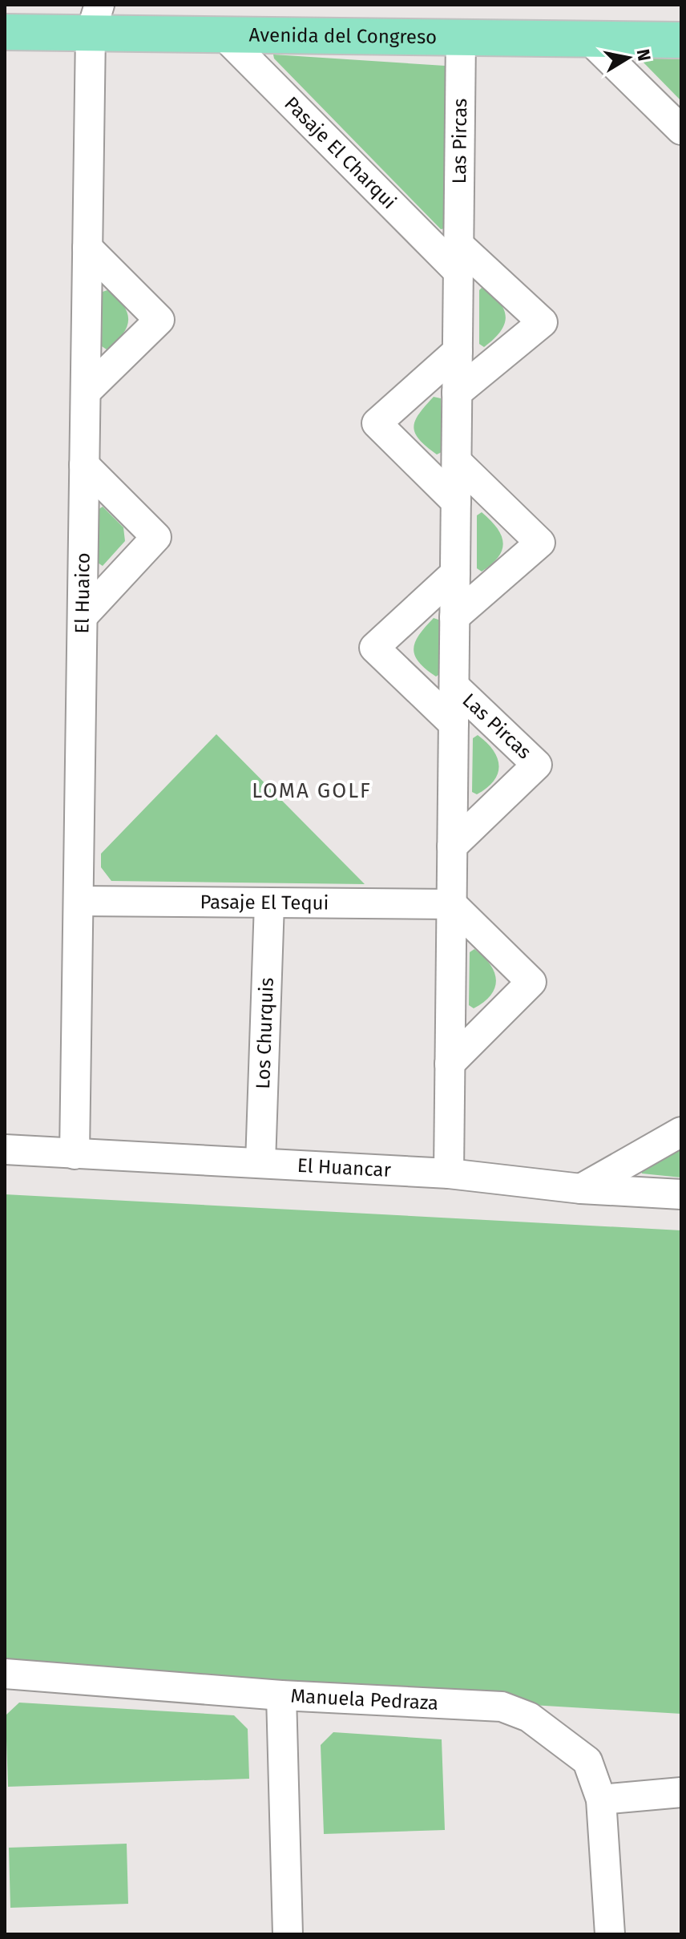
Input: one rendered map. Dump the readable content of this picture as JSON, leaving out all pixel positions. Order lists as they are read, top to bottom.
{
  "streets": {
    "main road": ["Avenida del Congreso"],
    "street": [
      "Las Pircas",
      "Pasaje El Charqui",
      "El Huaico",
      "Pasaje El Tequi",
      "Los Churquis",
      "El Huancar",
      "Manuela Pedraza"
    ]
  },
  "crossings": [
    ["Avenida del Congreso", "Las Pircas"],
    ["Avenida del Congreso", "Pasaje El Charqui"],
    ["Avenida del Congreso", "El Huaico"],
    ["Las Pircas", "Pasaje El Charqui"],
    ["Las Pircas", "Pasaje El Tequi"],
    ["Las Pircas", "El Huancar"],
    ["El Huaico", "Pasaje El Tequi"],
    ["El Huaico", "El Huancar"],
    ["Pasaje El Tequi", "Los Churquis"],
    ["Los Churquis", "El Huancar"]
  ],
  "districts": ["LOMA GOLF"],
  "north": "right"
}
